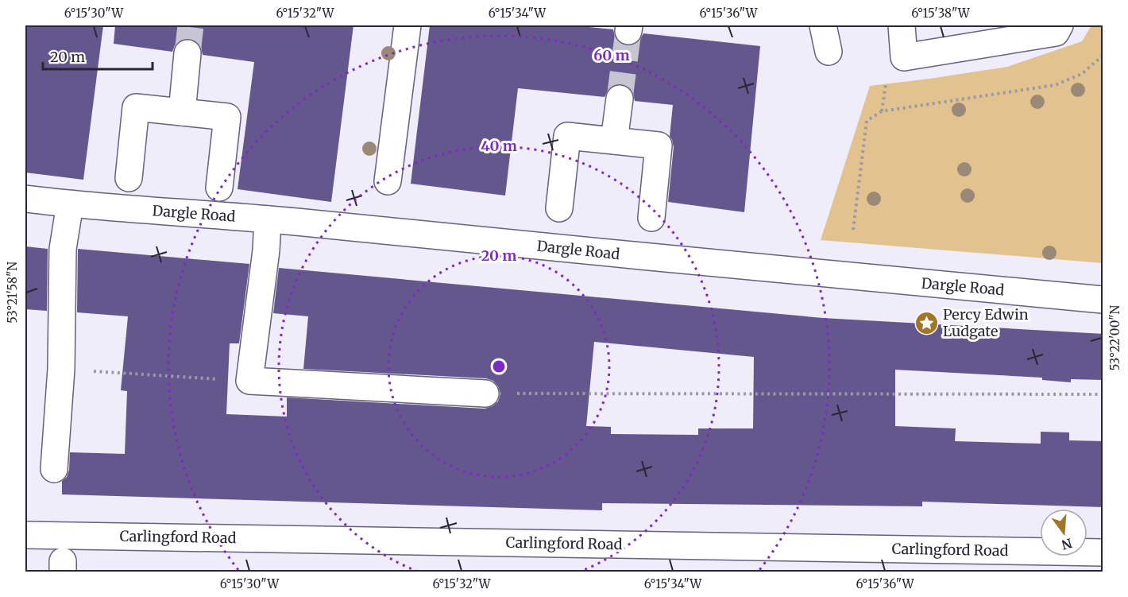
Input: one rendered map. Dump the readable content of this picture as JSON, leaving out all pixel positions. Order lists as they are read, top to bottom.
{
  "streets": {
    "street": ["Dargle Road", "Carlingford Road"]
  },
  "places": {
    "place": ["Percy Edwin Ludgate"]
  },
  "scale_bar": "20 m",
  "north": "bottom",
  "coordinates": [
    "6°15'30\"W",
    "6°15'32\"W",
    "6°15'34\"W",
    "6°15'36\"W",
    "6°15'38\"W",
    "53°21'58\"N",
    "53°22'00\"N"
  ],
  "rings": ["60 m", "40 m", "20 m"]
}
